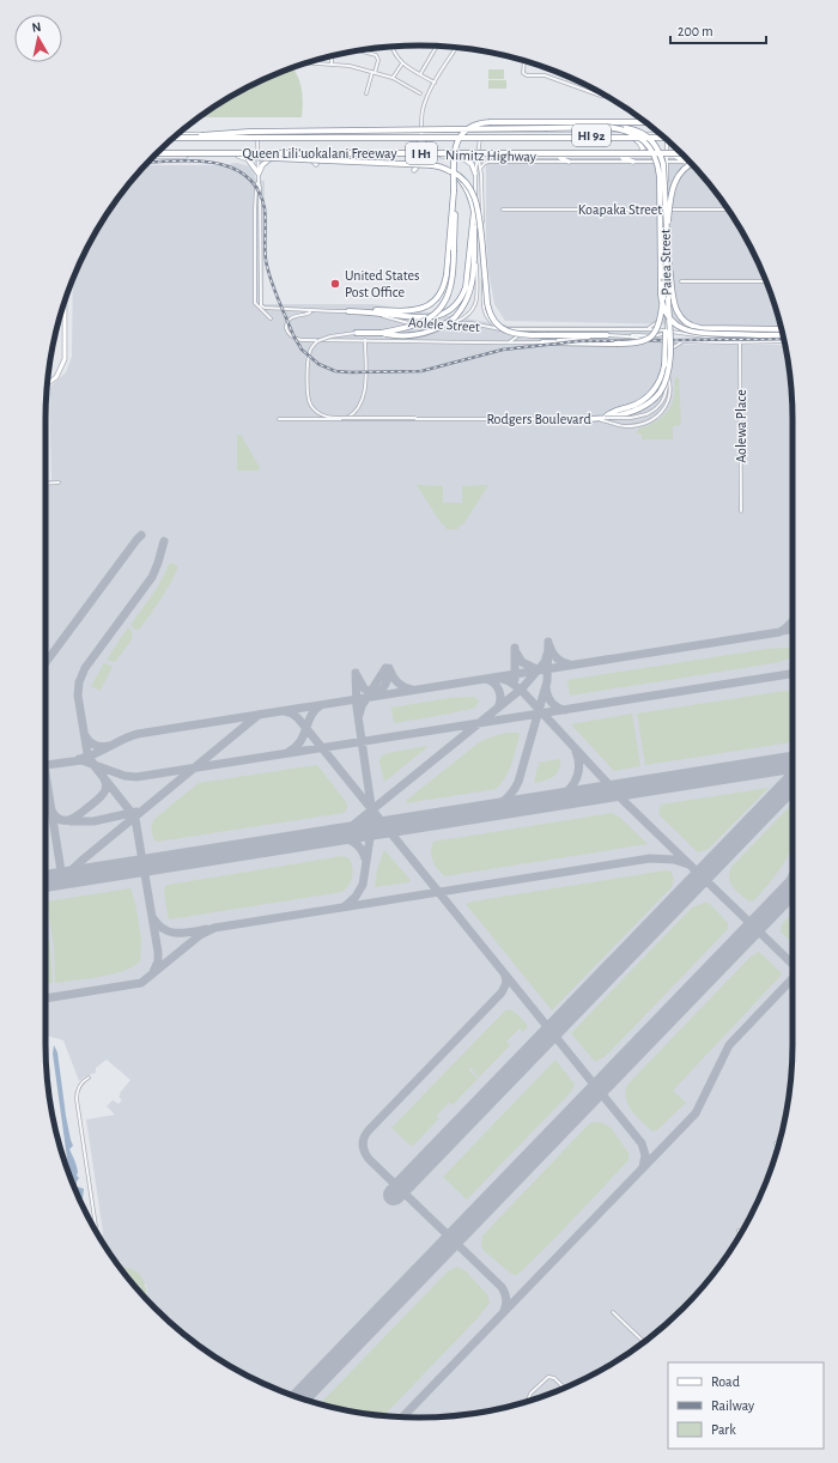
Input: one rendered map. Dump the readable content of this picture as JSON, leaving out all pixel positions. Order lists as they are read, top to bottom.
{
  "streets": {
    "highway": ["Queen Liliʻuokalani Freeway", "I H1"],
    "main road": ["HI 92", "Nimitz Highway"],
    "street": [
      "Koapaka Street",
      "Paiea Street",
      "Aolele Street",
      "Rodgers Boulevard",
      "Aolewa Place"
    ]
  },
  "crossings": [
    ["Nimitz Highway", "Paiea Street"],
    ["Koapaka Street", "Paiea Street"],
    ["Paiea Street", "Aolele Street"],
    ["Paiea Street", "Rodgers Boulevard"],
    ["Aolele Street", "Rodgers Boulevard"],
    ["Aolele Street", "Aolewa Place"]
  ],
  "places": ["United States Post Office"],
  "legend": ["Road", "Railway", "Park"],
  "scale_bar": "200 m",
  "north": "top"
}
